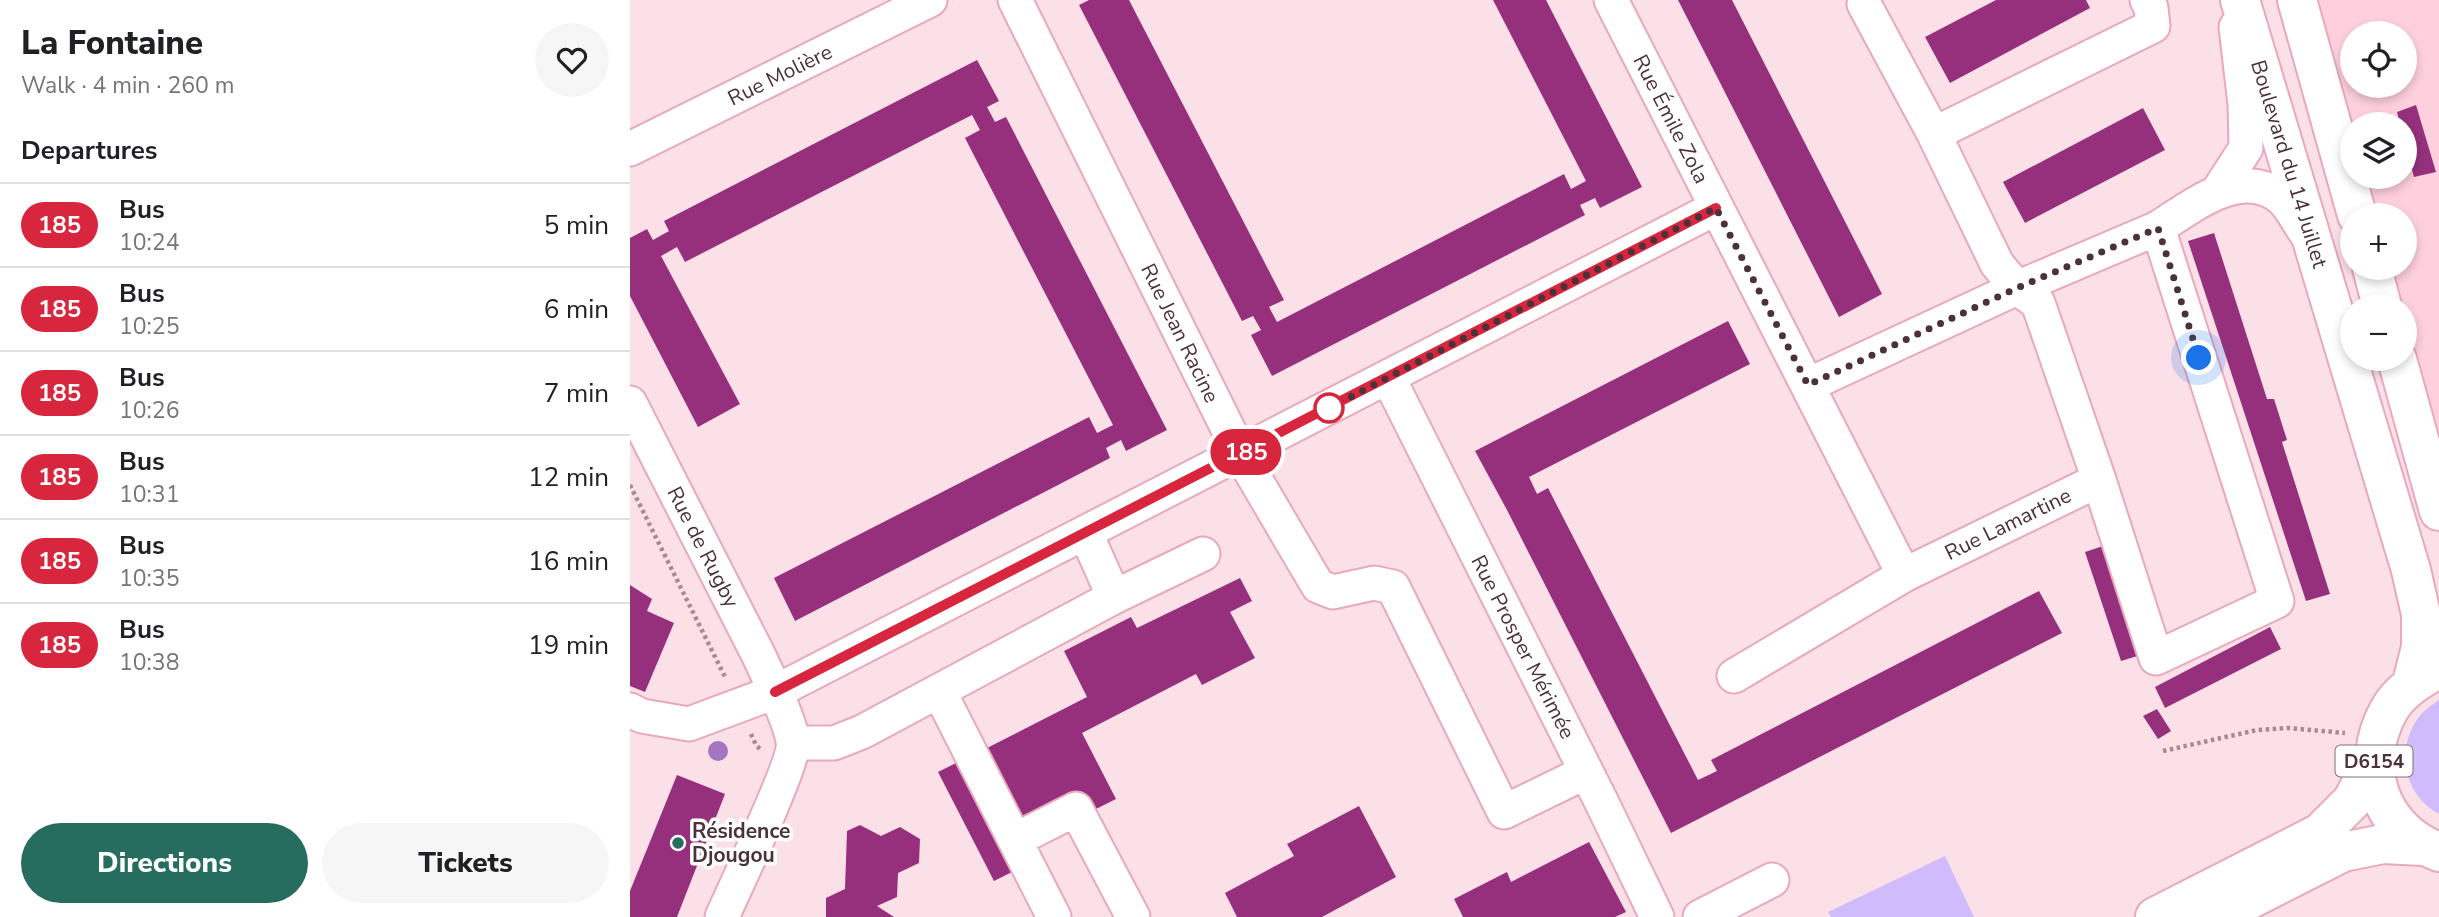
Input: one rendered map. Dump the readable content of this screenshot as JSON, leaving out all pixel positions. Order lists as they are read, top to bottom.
{
  "streets": {
    "main road": ["Boulevard du 14 Juillet", "D6154"],
    "street": [
      "Rue Molière",
      "Rue Émile Zola",
      "Rue Jean Racine",
      "Rue Lamartine",
      "Rue de Rugby",
      "Rue Prosper Mérimée"
    ]
  },
  "crossings": [
    ["Rue Émile Zola", "Rue Lamartine"],
    ["Boulevard du 14 Juillet", "D6154"],
    ["Rue Jean Racine", "Rue Prosper Mérimée"]
  ],
  "places": ["Résidence Djougou"],
  "lines": ["bus line 185"],
  "page": {
    "heading": [
      ["La Fontaine", "Walk · 4 min · 260 m"],
      "Departures"
    ],
    "on_map": "185",
    "map_buttons": ["+", "−"],
    "list": [
      {
        "mark": "185",
        "name": "Bus",
        "note": "10:24",
        "value": "5 min"
      },
      {
        "mark": "185",
        "name": "Bus",
        "note": "10:25",
        "value": "6 min"
      },
      {
        "mark": "185",
        "name": "Bus",
        "note": "10:26",
        "value": "7 min"
      },
      {
        "mark": "185",
        "name": "Bus",
        "note": "10:31",
        "value": "12 min"
      },
      {
        "mark": "185",
        "name": "Bus",
        "note": "10:35",
        "value": "16 min"
      },
      {
        "mark": "185",
        "name": "Bus",
        "note": "10:38",
        "value": "19 min"
      }
    ],
    "buttons": ["Directions", "Tickets"]
  }
}
